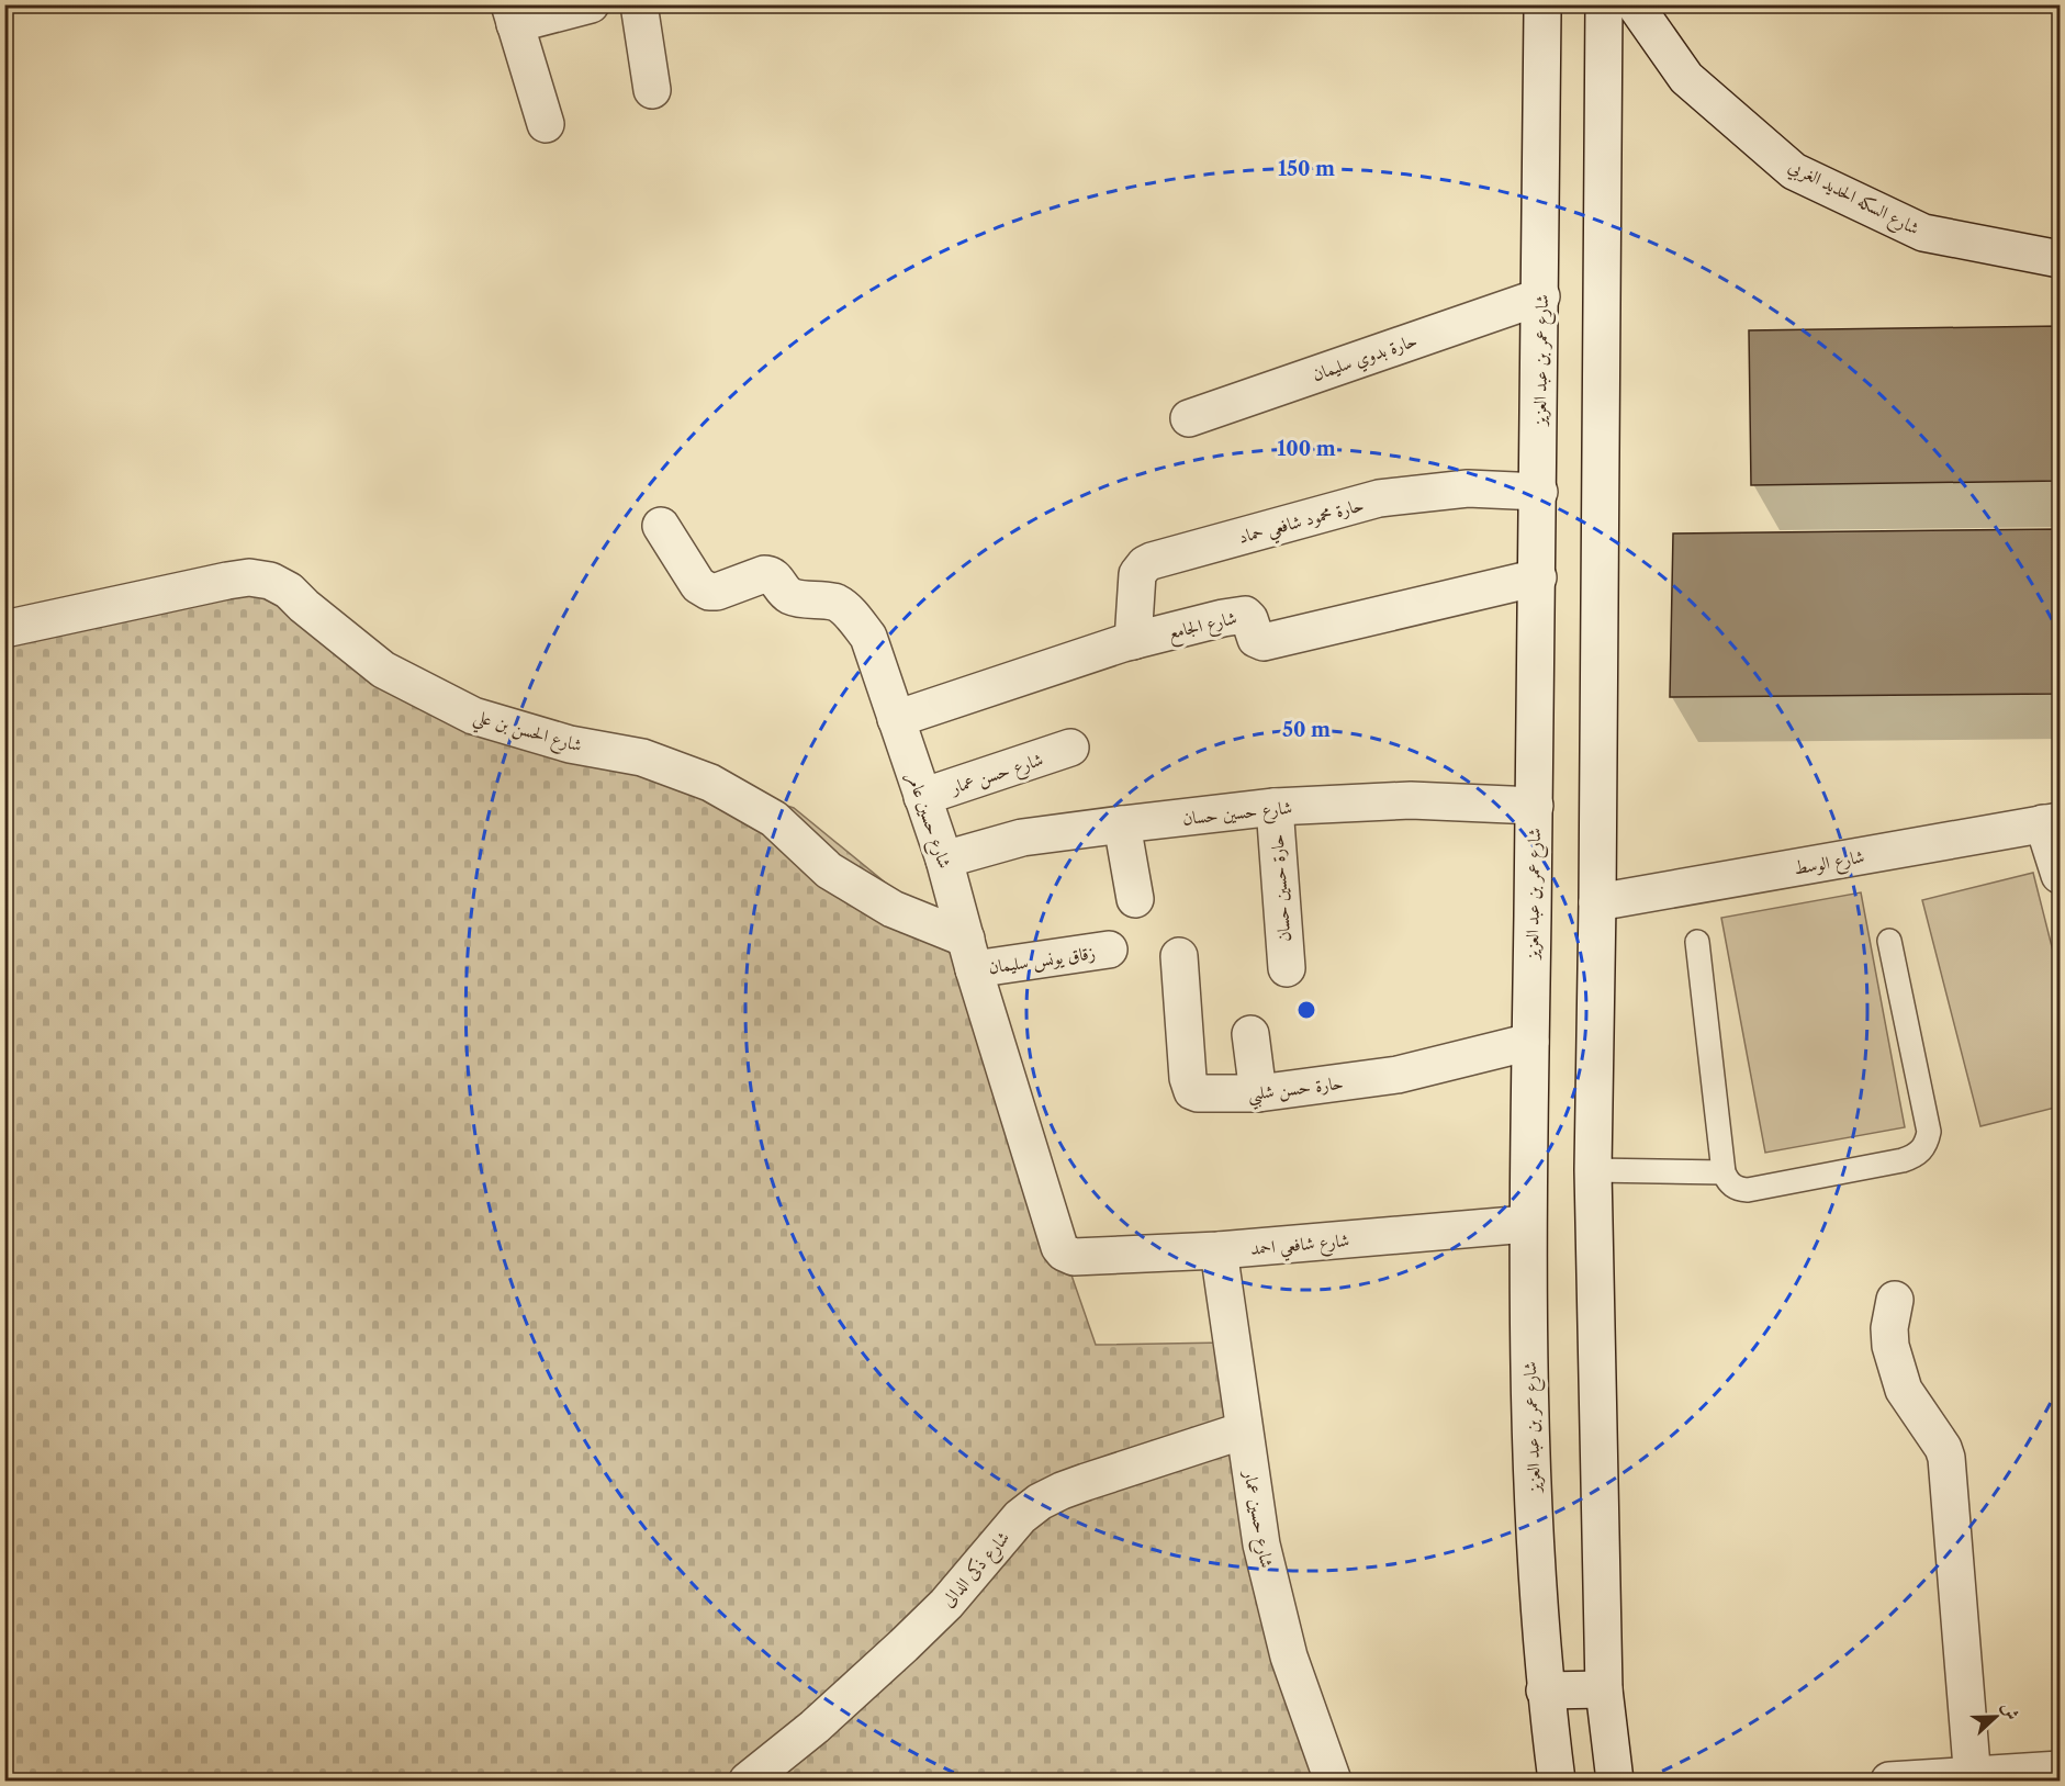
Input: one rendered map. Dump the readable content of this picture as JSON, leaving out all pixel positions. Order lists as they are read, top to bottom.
{
  "streets": {
    "street": [
      "شارع السكه الحديد الغربي",
      "حارة بدوي سليمان",
      "شارع عمر بن عبد العزيز",
      "حارة محمود شافعي حماد",
      "شارع الجامع",
      "شارع الحسن بن علي",
      "شارع حسن عمار",
      "شارع حسين حسان",
      "شارع حسين عامر",
      "شارع الوسط",
      "حارة حسين حسان",
      "زقاق يونس سليمان",
      "حارة حسن شلبي",
      "شارع شافعي احمد",
      "شارع حسين عمار",
      "شارع ذكى الدالى"
    ]
  },
  "crossings": [
    ["حارة بدوي سليمان", "شارع عمر بن عبد العزيز"],
    ["شارع عمر بن عبد العزيز", "حارة محمود شافعي حماد"],
    ["شارع عمر بن عبد العزيز", "شارع الجامع"],
    ["شارع عمر بن عبد العزيز", "شارع حسين حسان"],
    ["شارع عمر بن عبد العزيز", "حارة حسن شلبي"],
    ["شارع عمر بن عبد العزيز", "شارع شافعي احمد"],
    ["حارة محمود شافعي حماد", "شارع الجامع"],
    ["شارع الجامع", "شارع حسين عامر"],
    ["شارع الحسن بن علي", "شارع حسين عامر"],
    ["شارع الحسن بن علي", "زقاق يونس سليمان"],
    ["شارع حسن عمار", "شارع حسين عامر"],
    ["شارع حسين حسان", "شارع حسين عامر"],
    ["شارع حسين حسان", "حارة حسين حسان"],
    ["شارع حسين عامر", "زقاق يونس سليمان"],
    ["شارع حسين عامر", "شارع شافعي احمد"],
    ["شارع شافعي احمد", "شارع حسين عمار"],
    ["شارع حسين عمار", "شارع ذكى الدالى"]
  ],
  "north": "right",
  "rings": ["150 m", "100 m", "50 m"]
}
